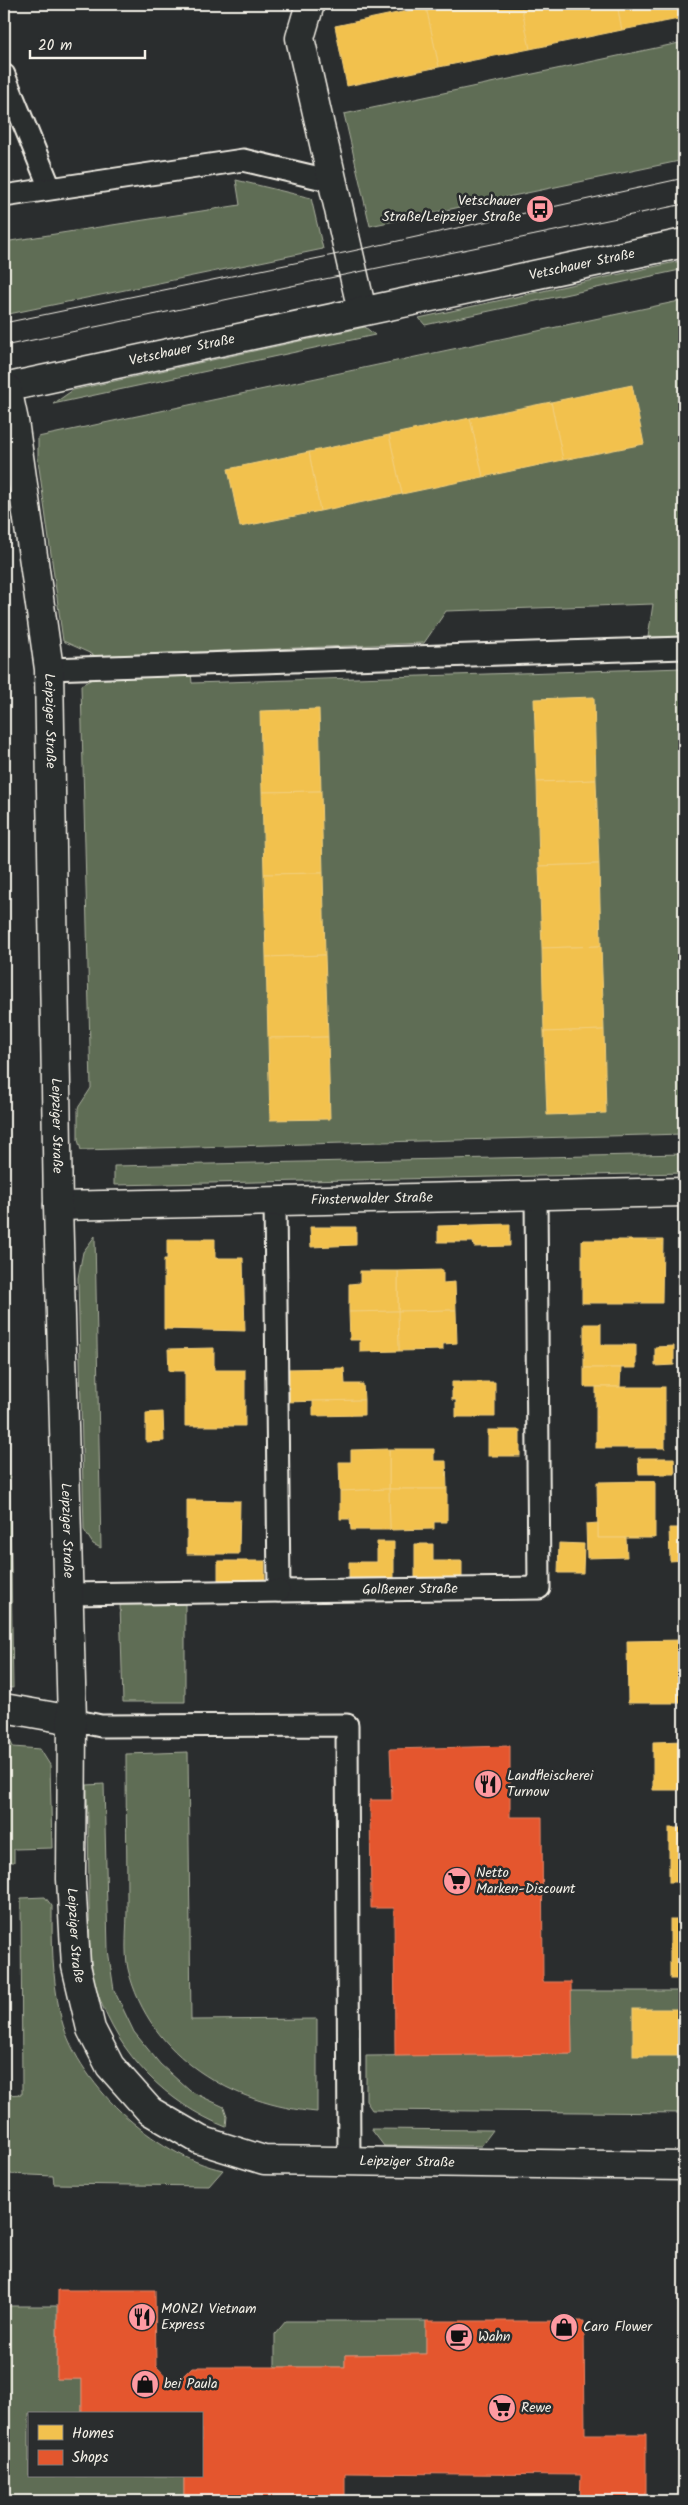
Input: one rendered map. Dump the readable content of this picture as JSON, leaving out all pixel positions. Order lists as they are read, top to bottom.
{
  "streets": {
    "street": ["Vetschauer Straße", "Leipziger Straße", "Finsterwalder Straße"],
    "lane": ["Golßener Straße"]
  },
  "crossings": [
    ["Vetschauer Straße", "Leipziger Straße"],
    ["Leipziger Straße", "Finsterwalder Straße"],
    ["Finsterwalder Straße", "Golßener Straße"]
  ],
  "places": {
    "bus stop": ["Vetschauer Straße/Leipziger Straße"],
    "restaurant": ["Landfleischerei Turnow", "MONZI Vietnam Express"],
    "supermarket": ["Netto Marken-Discount", "Rewe"],
    "shop": ["Caro Flower", "bei Paula"],
    "cafe": ["Wahn"]
  },
  "legend": ["Homes", "Shops"],
  "scale_bar": "20 m"
}
